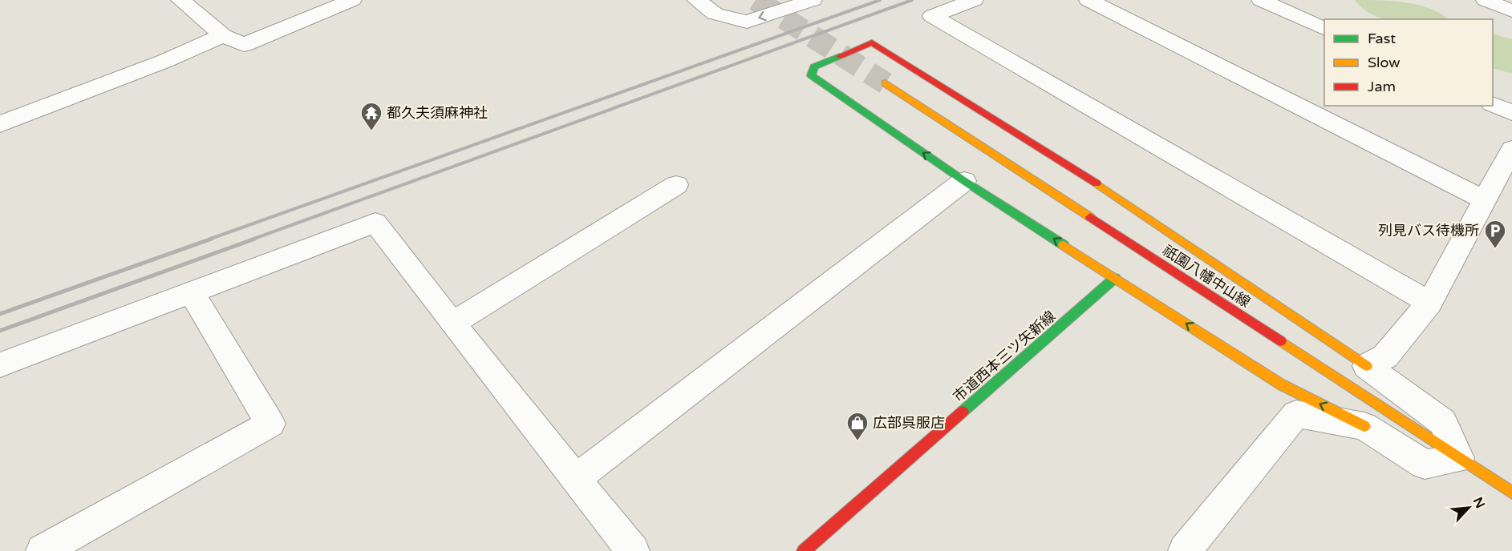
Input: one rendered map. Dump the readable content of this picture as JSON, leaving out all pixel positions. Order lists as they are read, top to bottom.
{
  "streets": {
    "street": ["祇園八幡中山線", "市道西本三ツ矢新線"]
  },
  "places": {
    "temple": ["都久夫須麻神社"],
    "parking": ["列見バス待機所"],
    "shop": ["広部呉服店"]
  },
  "legend": ["Fast", "Slow", "Jam"],
  "north": "top right"
}
